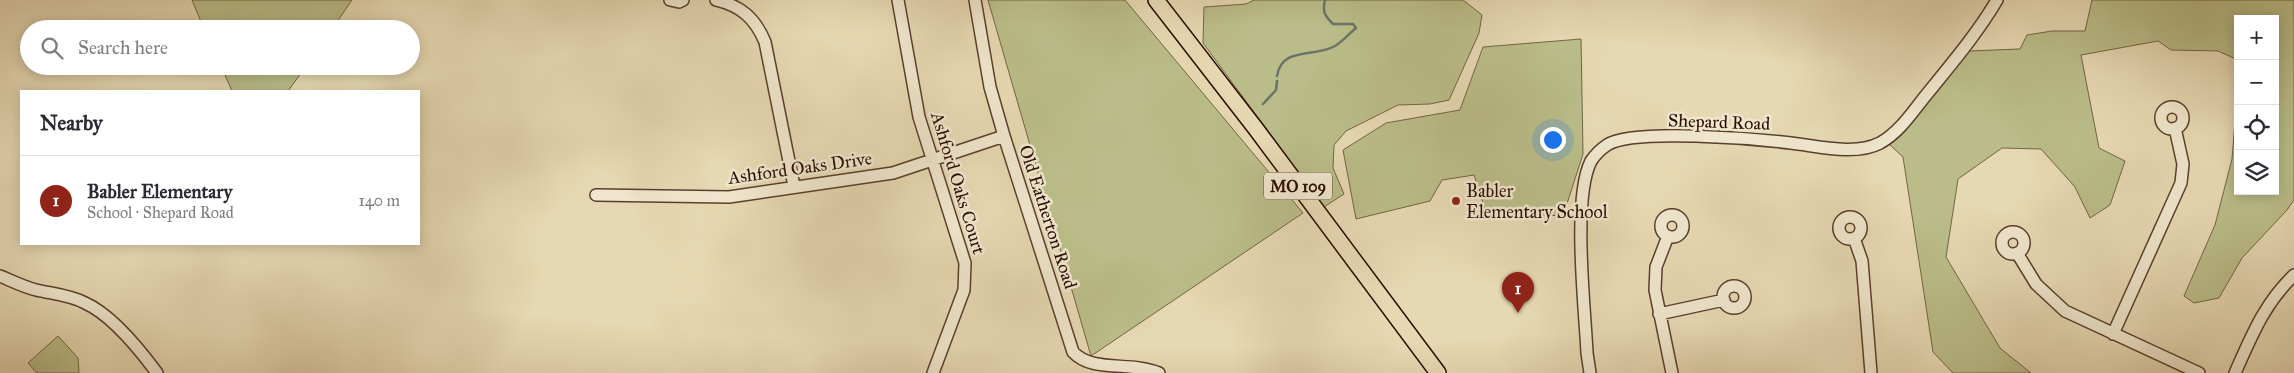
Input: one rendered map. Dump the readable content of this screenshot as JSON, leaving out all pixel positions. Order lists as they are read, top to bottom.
{
  "streets": {
    "main road": ["MO 109"],
    "street": [
      "Shepard Road",
      "Ashford Oaks Drive",
      "Ashford Oaks Court",
      "Old Eatherton Road"
    ]
  },
  "crossings": [
    ["Ashford Oaks Drive", "Ashford Oaks Court"],
    ["Ashford Oaks Drive", "Old Eatherton Road"]
  ],
  "places": ["Babler Elementary School"],
  "page": {
    "map_buttons": ["+", "−"],
    "search": "Search here",
    "heading": "Nearby",
    "list": [
      {
        "mark": "1",
        "name": "Babler Elementary",
        "note": "School · Shepard Road",
        "value": "140 m"
      }
    ],
    "pins": "1"
  }
}
